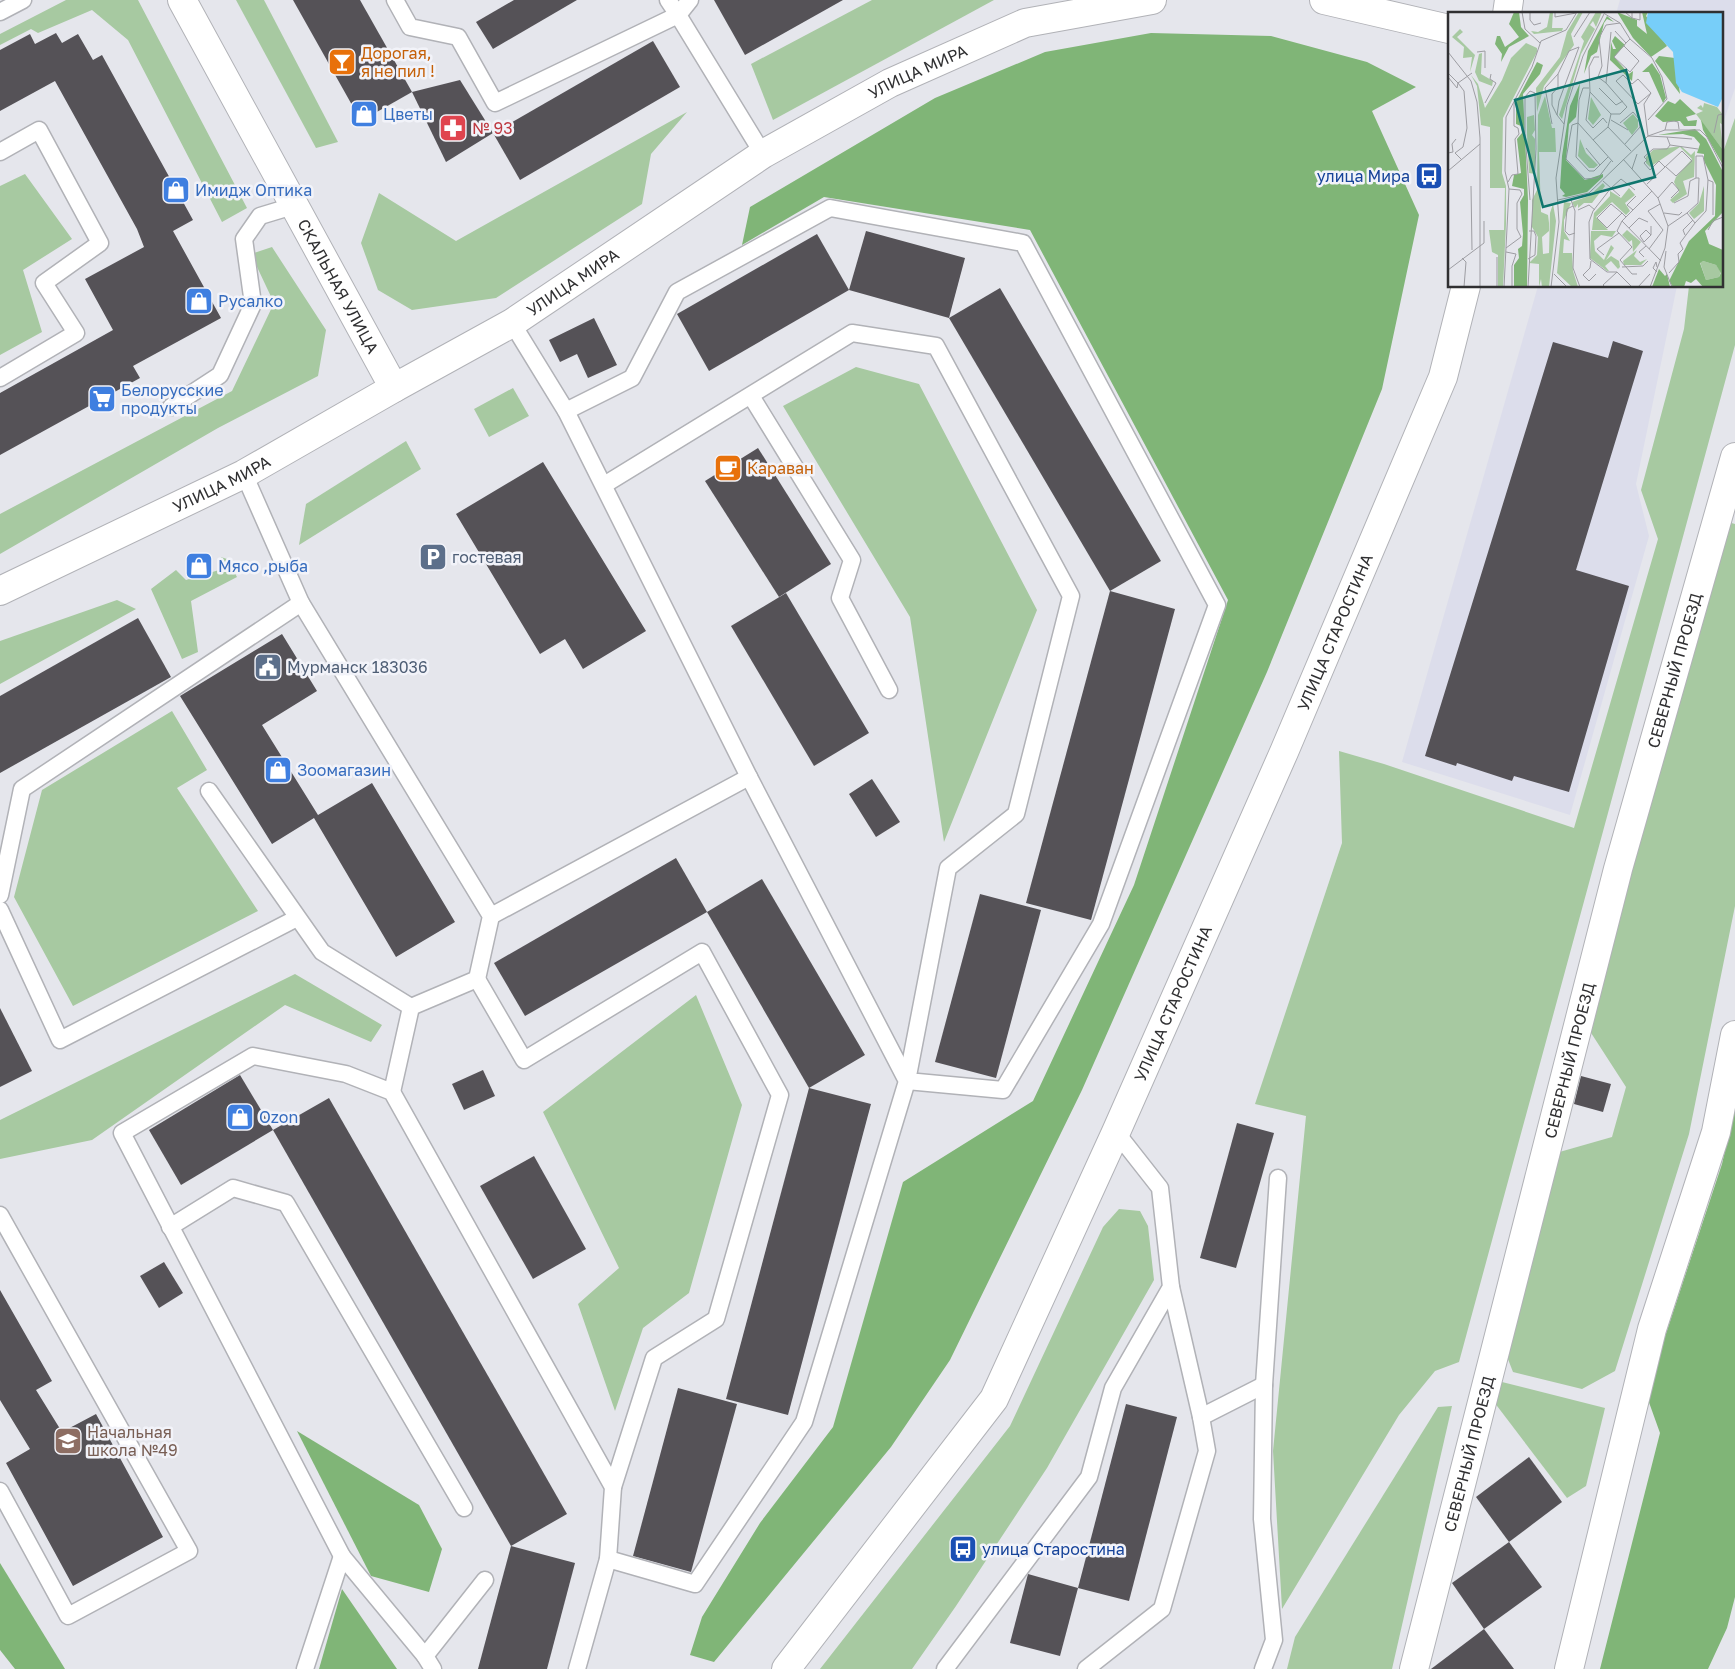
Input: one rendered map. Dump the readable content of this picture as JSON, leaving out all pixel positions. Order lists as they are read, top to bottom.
{
  "streets": {
    "street": [
      "УЛИЦА МИРА",
      "СКАЛЬНАЯ УЛИЦА",
      "УЛИЦА СТАРОСТИНА",
      "СЕВЕРНЫЙ ПРОЕЗД"
    ]
  },
  "crossings": [
    ["УЛИЦА МИРА", "СКАЛЬНАЯ УЛИЦА"]
  ],
  "places": {
    "bar": ["Дорогая, я не пил !"],
    "shop": [
      "Цветы",
      "Имидж Оптика",
      "Русалко",
      "Мясо ,рыба",
      "Зоомагазин",
      "Ozon"
    ],
    "pharmacy": ["№ 93"],
    "bus stop": ["улица Мира", "улица Старостина"],
    "supermarket": ["Белорусские продукты"],
    "cafe": ["Караван"],
    "parking": ["гостевая"],
    "public building": ["Мурманск 183036"],
    "school or university": ["Начальная школа №49"]
  }
}
